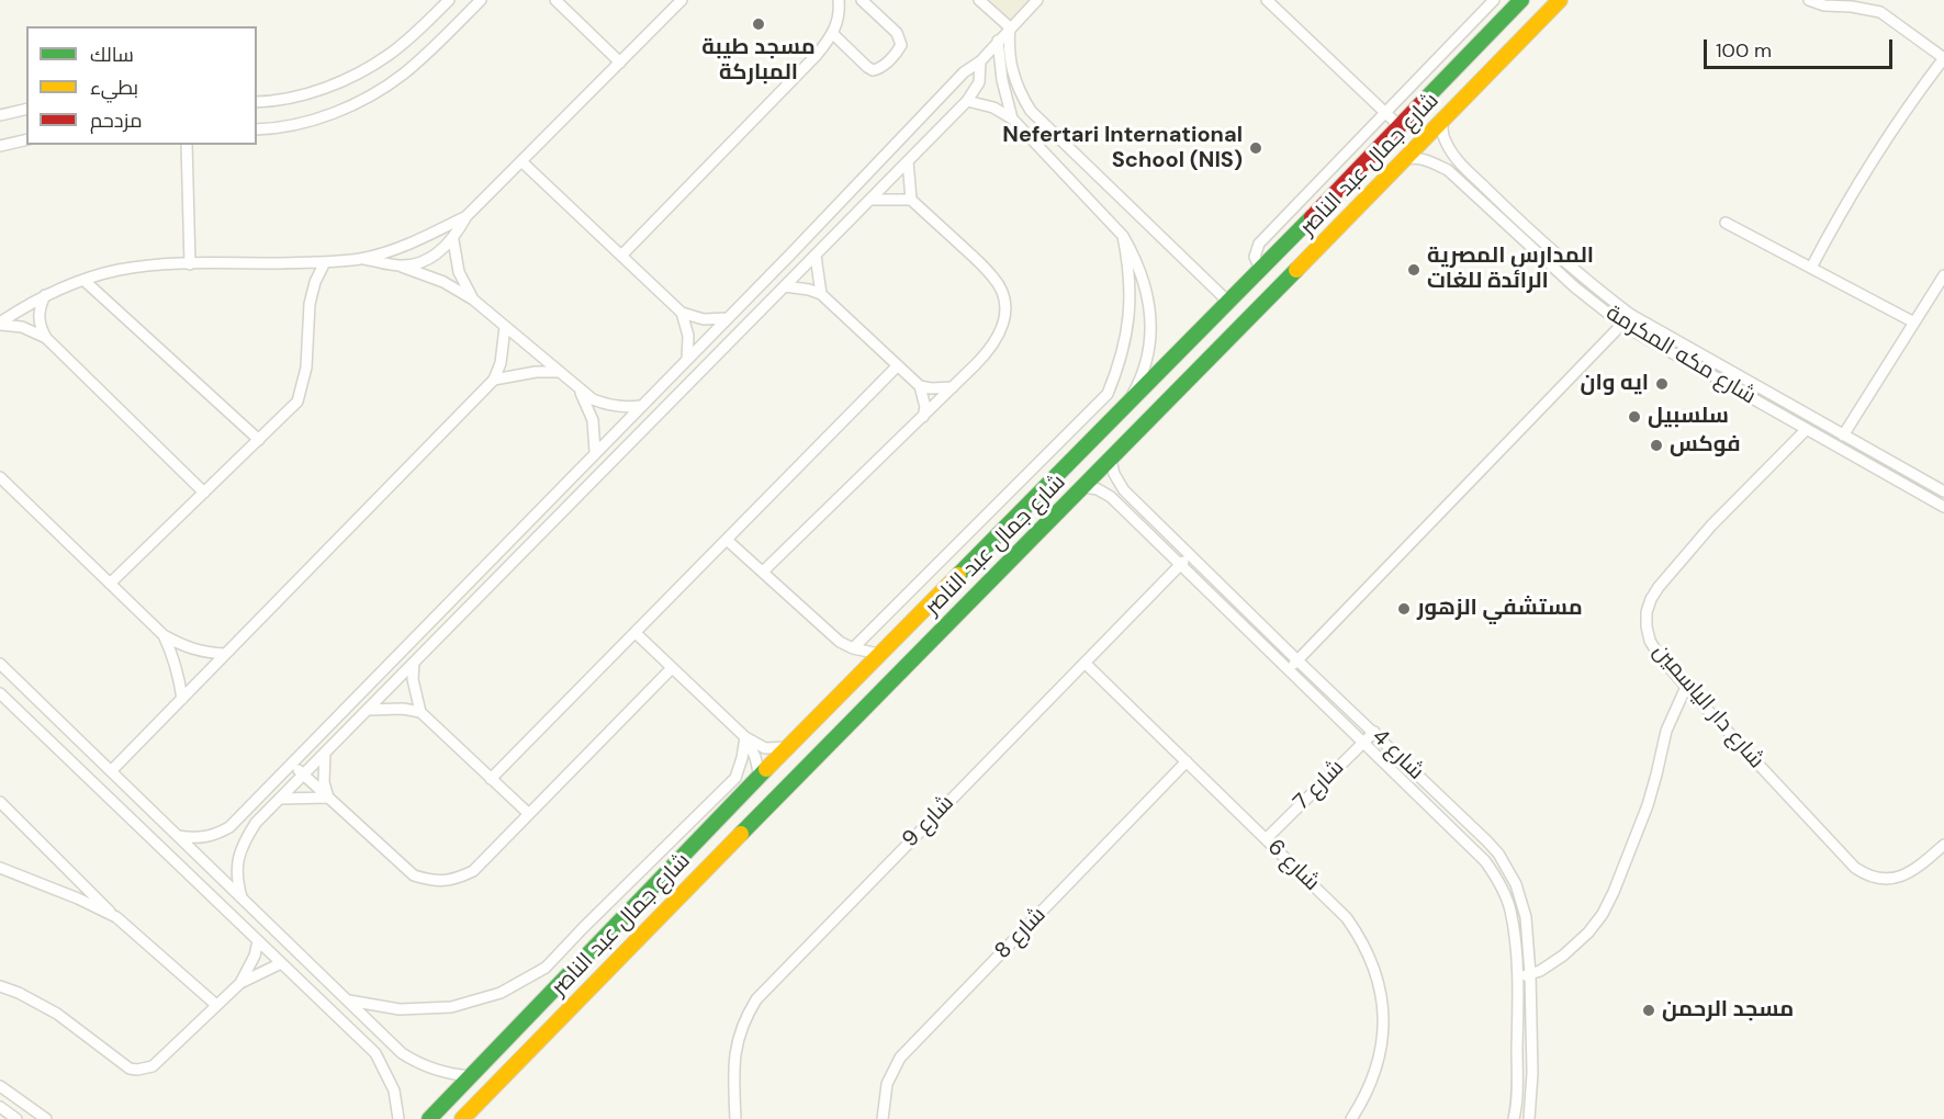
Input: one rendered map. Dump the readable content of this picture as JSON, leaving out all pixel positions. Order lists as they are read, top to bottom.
{
  "streets": {
    "main road": ["شارع جمال عبد الناصر"],
    "street": [
      "شارع مكه المكرمة",
      "شارع دار الياسمين",
      "شارع 4",
      "شارع 7",
      "شارع 9",
      "شارع 6",
      "شارع 8"
    ]
  },
  "crossings": [
    ["شارع جمال عبد الناصر", "شارع مكه المكرمة"],
    ["شارع جمال عبد الناصر", "شارع 4"],
    ["شارع مكه المكرمة", "شارع دار الياسمين"],
    ["شارع 4", "شارع 7"],
    ["شارع 4", "شارع 9"],
    ["شارع 7", "شارع 6"],
    ["شارع 9", "شارع 6"],
    ["شارع 6", "شارع 8"]
  ],
  "places": [
    "مسجد طيبة المباركة",
    "Nefertari International School (NIS)",
    "المدارس المصرية الرائدة للغات",
    "ايه وان",
    "سلسبيل",
    "فوكس",
    "مستشفي الزهور",
    "مسجد الرحمن"
  ],
  "legend": ["سالك", "بطيء", "مزدحم"],
  "scale_bar": "100 m"
}
